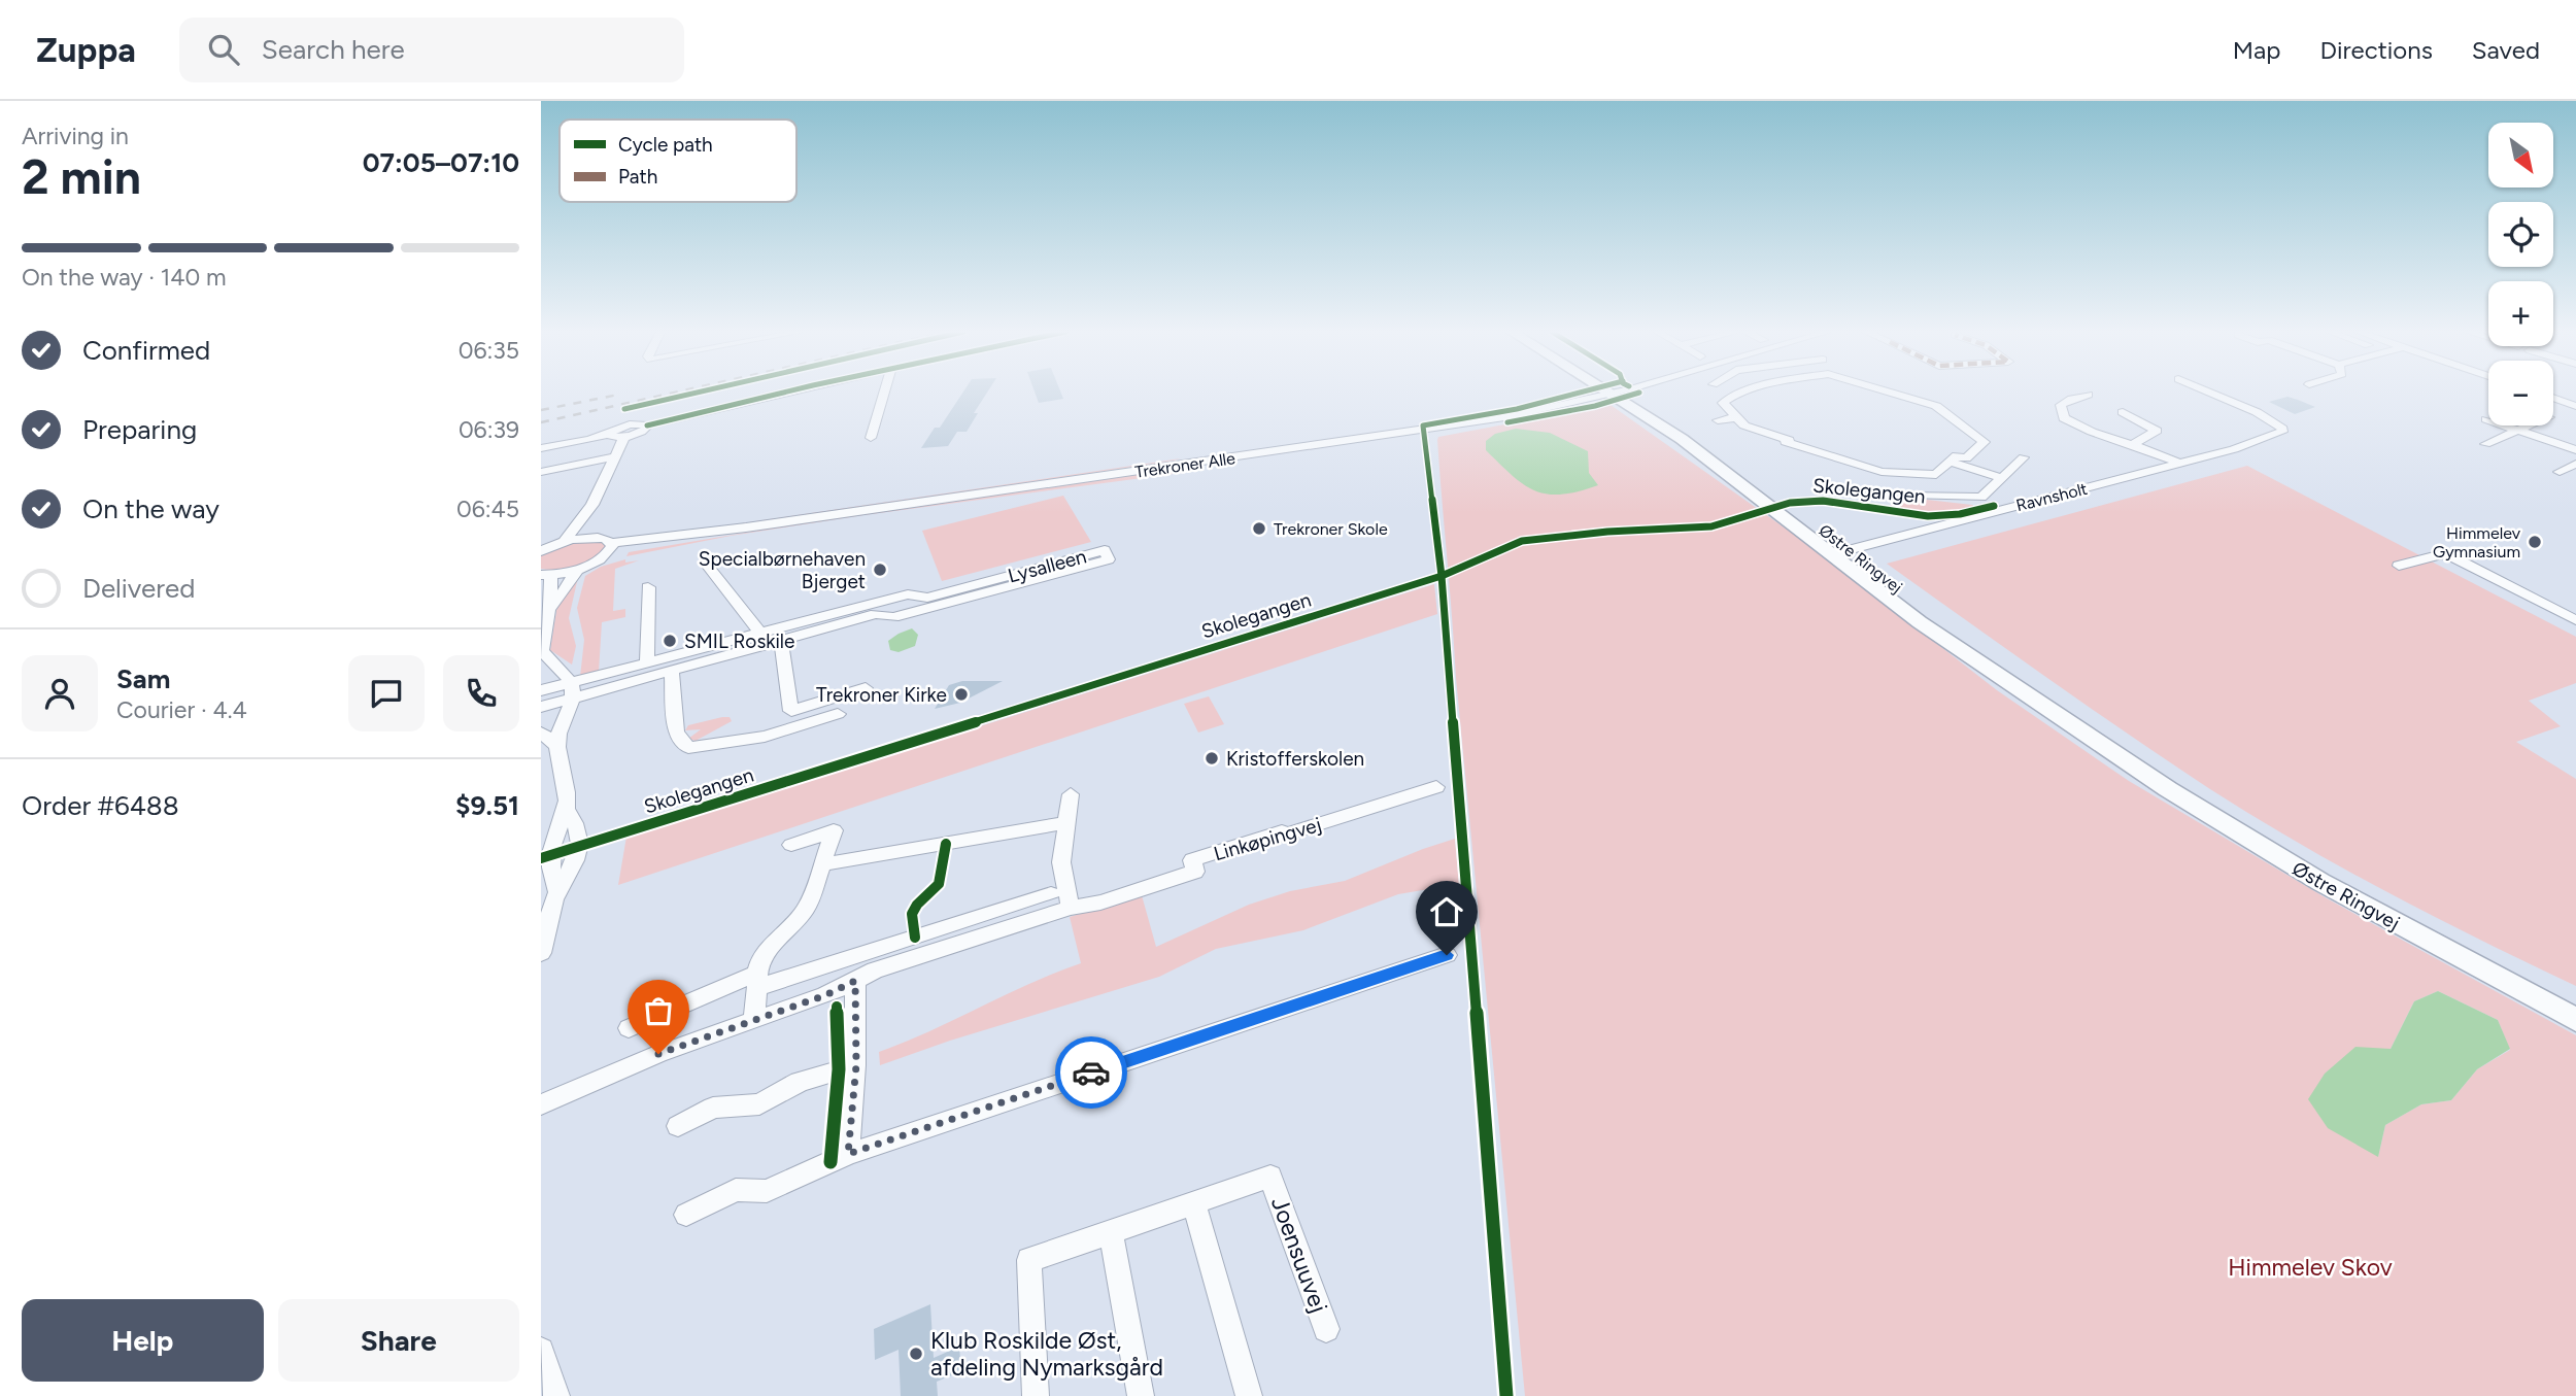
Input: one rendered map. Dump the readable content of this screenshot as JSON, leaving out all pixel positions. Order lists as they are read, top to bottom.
{
  "streets": {
    "main road": ["Østre Ringvej"],
    "street": [
      "Trekroner Alle",
      "Ravnsholt",
      "Lysalleen",
      "Linkøpingvej",
      "Joensuuvej"
    ],
    "cycle path": ["Skolegangen"]
  },
  "crossings": [
    ["Trekroner Alle", "Østre Ringvej"],
    ["Ravnsholt", "Østre Ringvej"]
  ],
  "parks": ["Himmelev Skov"],
  "places": [
    "Trekroner Skole",
    "Himmelev Gymnasium",
    "Specialbørnehaven Bjerget",
    "SMIL Roskile",
    "Trekroner Kirke",
    "Kristofferskolen",
    "Klub Roskilde Øst, afdeling Nymarksgård"
  ],
  "legend": ["Cycle path", "Path"],
  "north": "bottom right",
  "page": {
    "header": "Zuppa",
    "search": "Search here",
    "nav": ["Map", "Directions", "Saved"],
    "heading": ["2 min", "Arriving in", "07:05–07:10"],
    "panel": [
      "Sam",
      "Courier · 4.4",
      "Order #6488",
      "$9.51"
    ],
    "map_buttons": ["+", "−"],
    "bar": "On the way · 140 m",
    "list": [
      ["Confirmed", "06:35"],
      ["Preparing", "06:39"],
      ["On the way", "06:45"],
      "Delivered"
    ],
    "buttons": ["Help", "Share"]
  }
}
